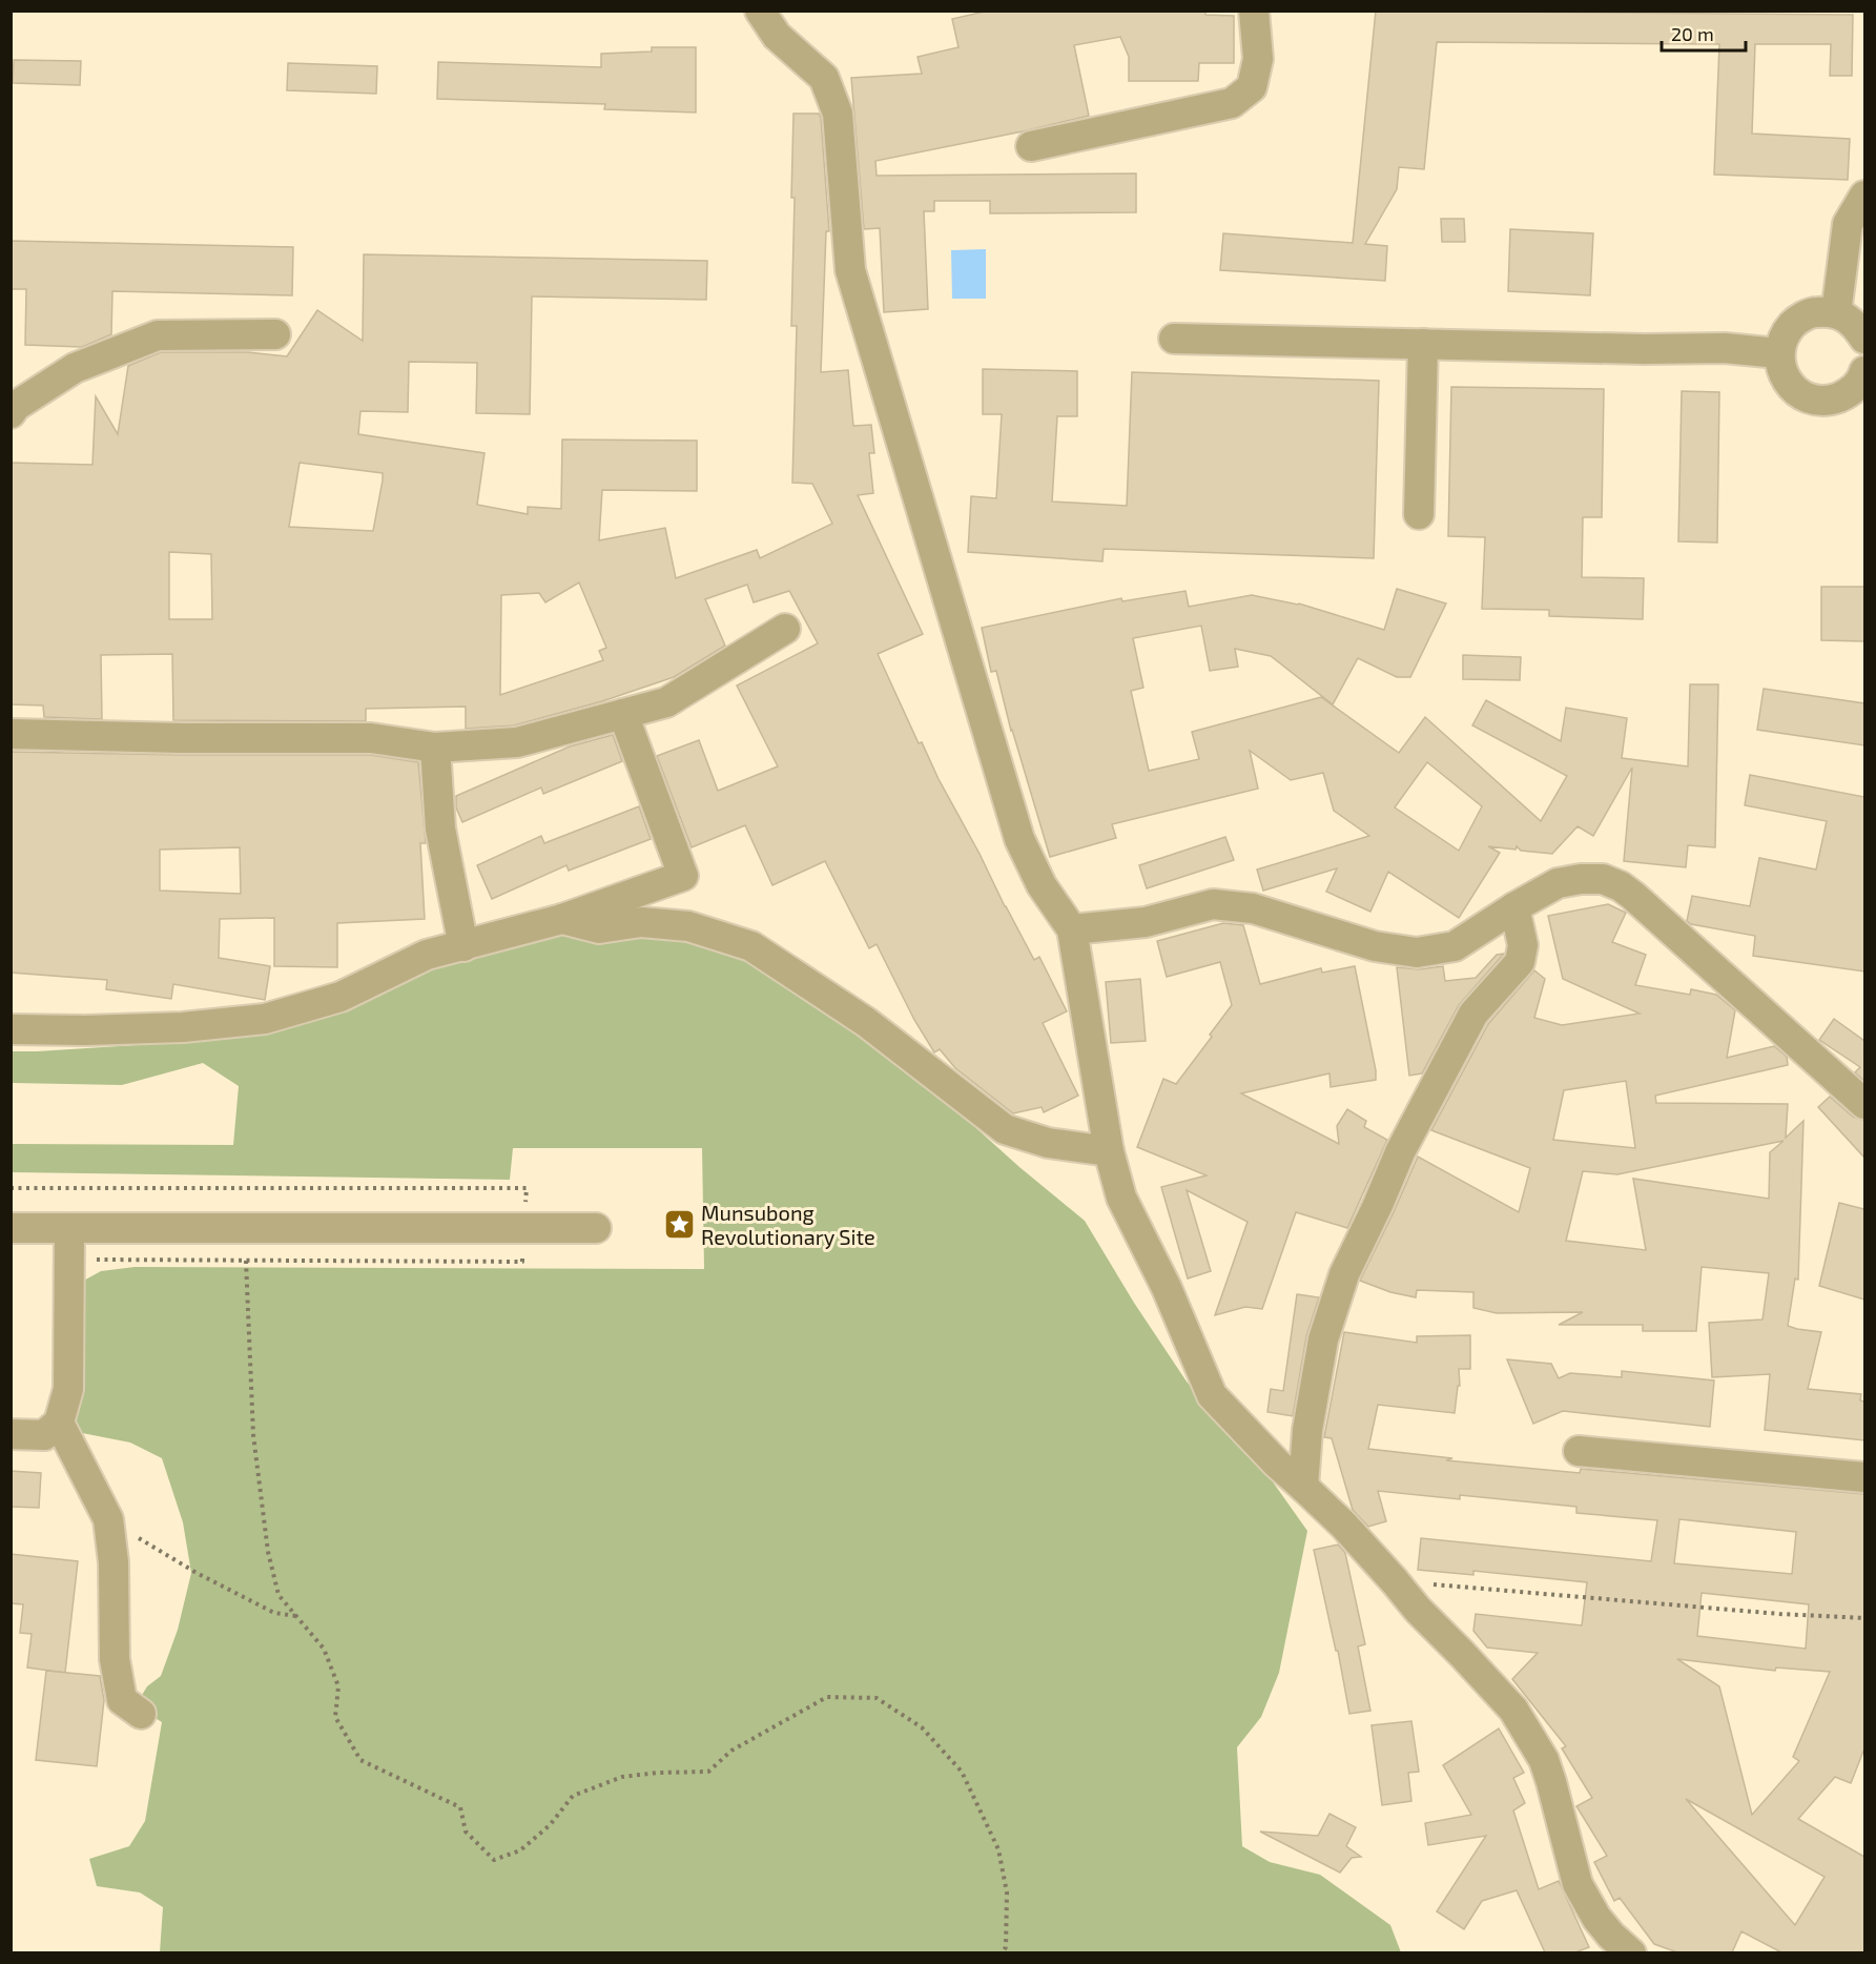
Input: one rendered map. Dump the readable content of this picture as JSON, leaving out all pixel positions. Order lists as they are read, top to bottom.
{
  "places": {
    "place": ["Munsubong Revolutionary Site"]
  },
  "scale_bar": "20 m"
}
